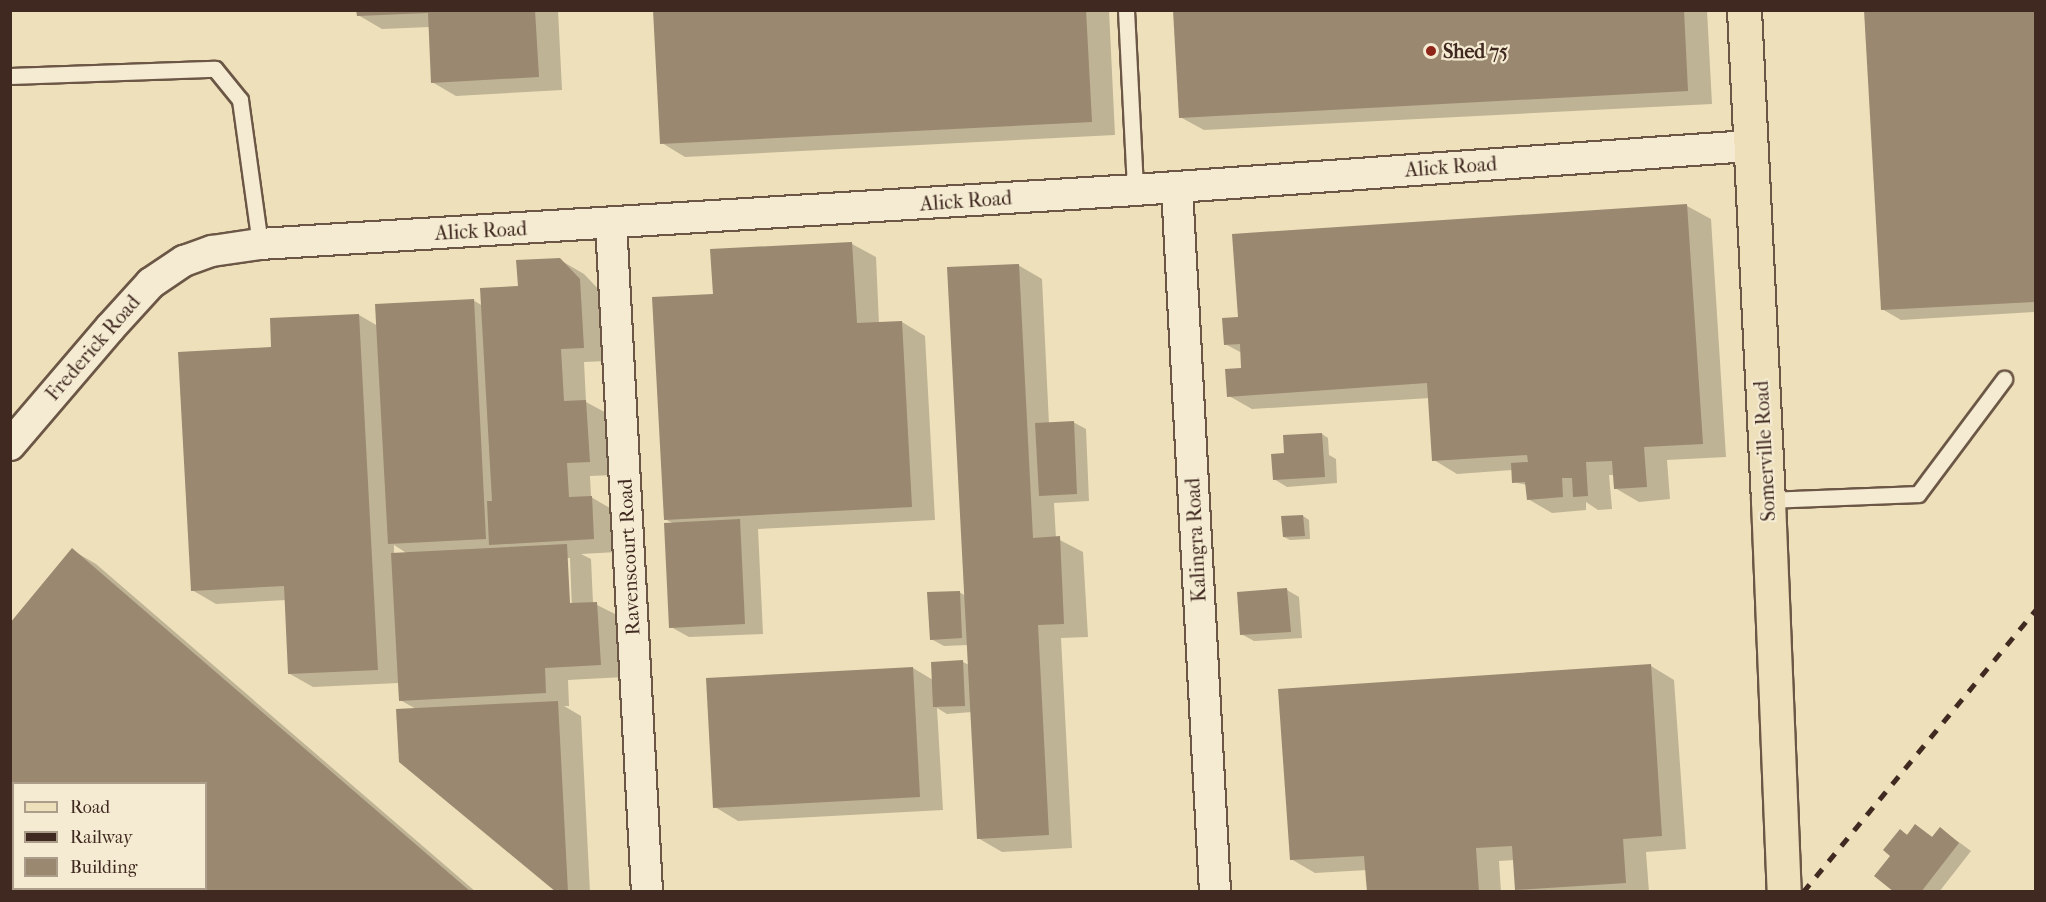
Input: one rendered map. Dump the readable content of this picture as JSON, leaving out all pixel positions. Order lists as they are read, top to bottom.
{
  "streets": {
    "main road": ["Somerville Road"],
    "street": [
      "Alick Road",
      "Frederick Road",
      "Kalingra Road",
      "Ravenscourt Road"
    ]
  },
  "crossings": [
    ["Alick Road", "Frederick Road"],
    ["Alick Road", "Somerville Road"],
    ["Alick Road", "Kalingra Road"],
    ["Alick Road", "Ravenscourt Road"]
  ],
  "places": ["Shed 75"],
  "legend": ["Road", "Railway", "Building"]
}
